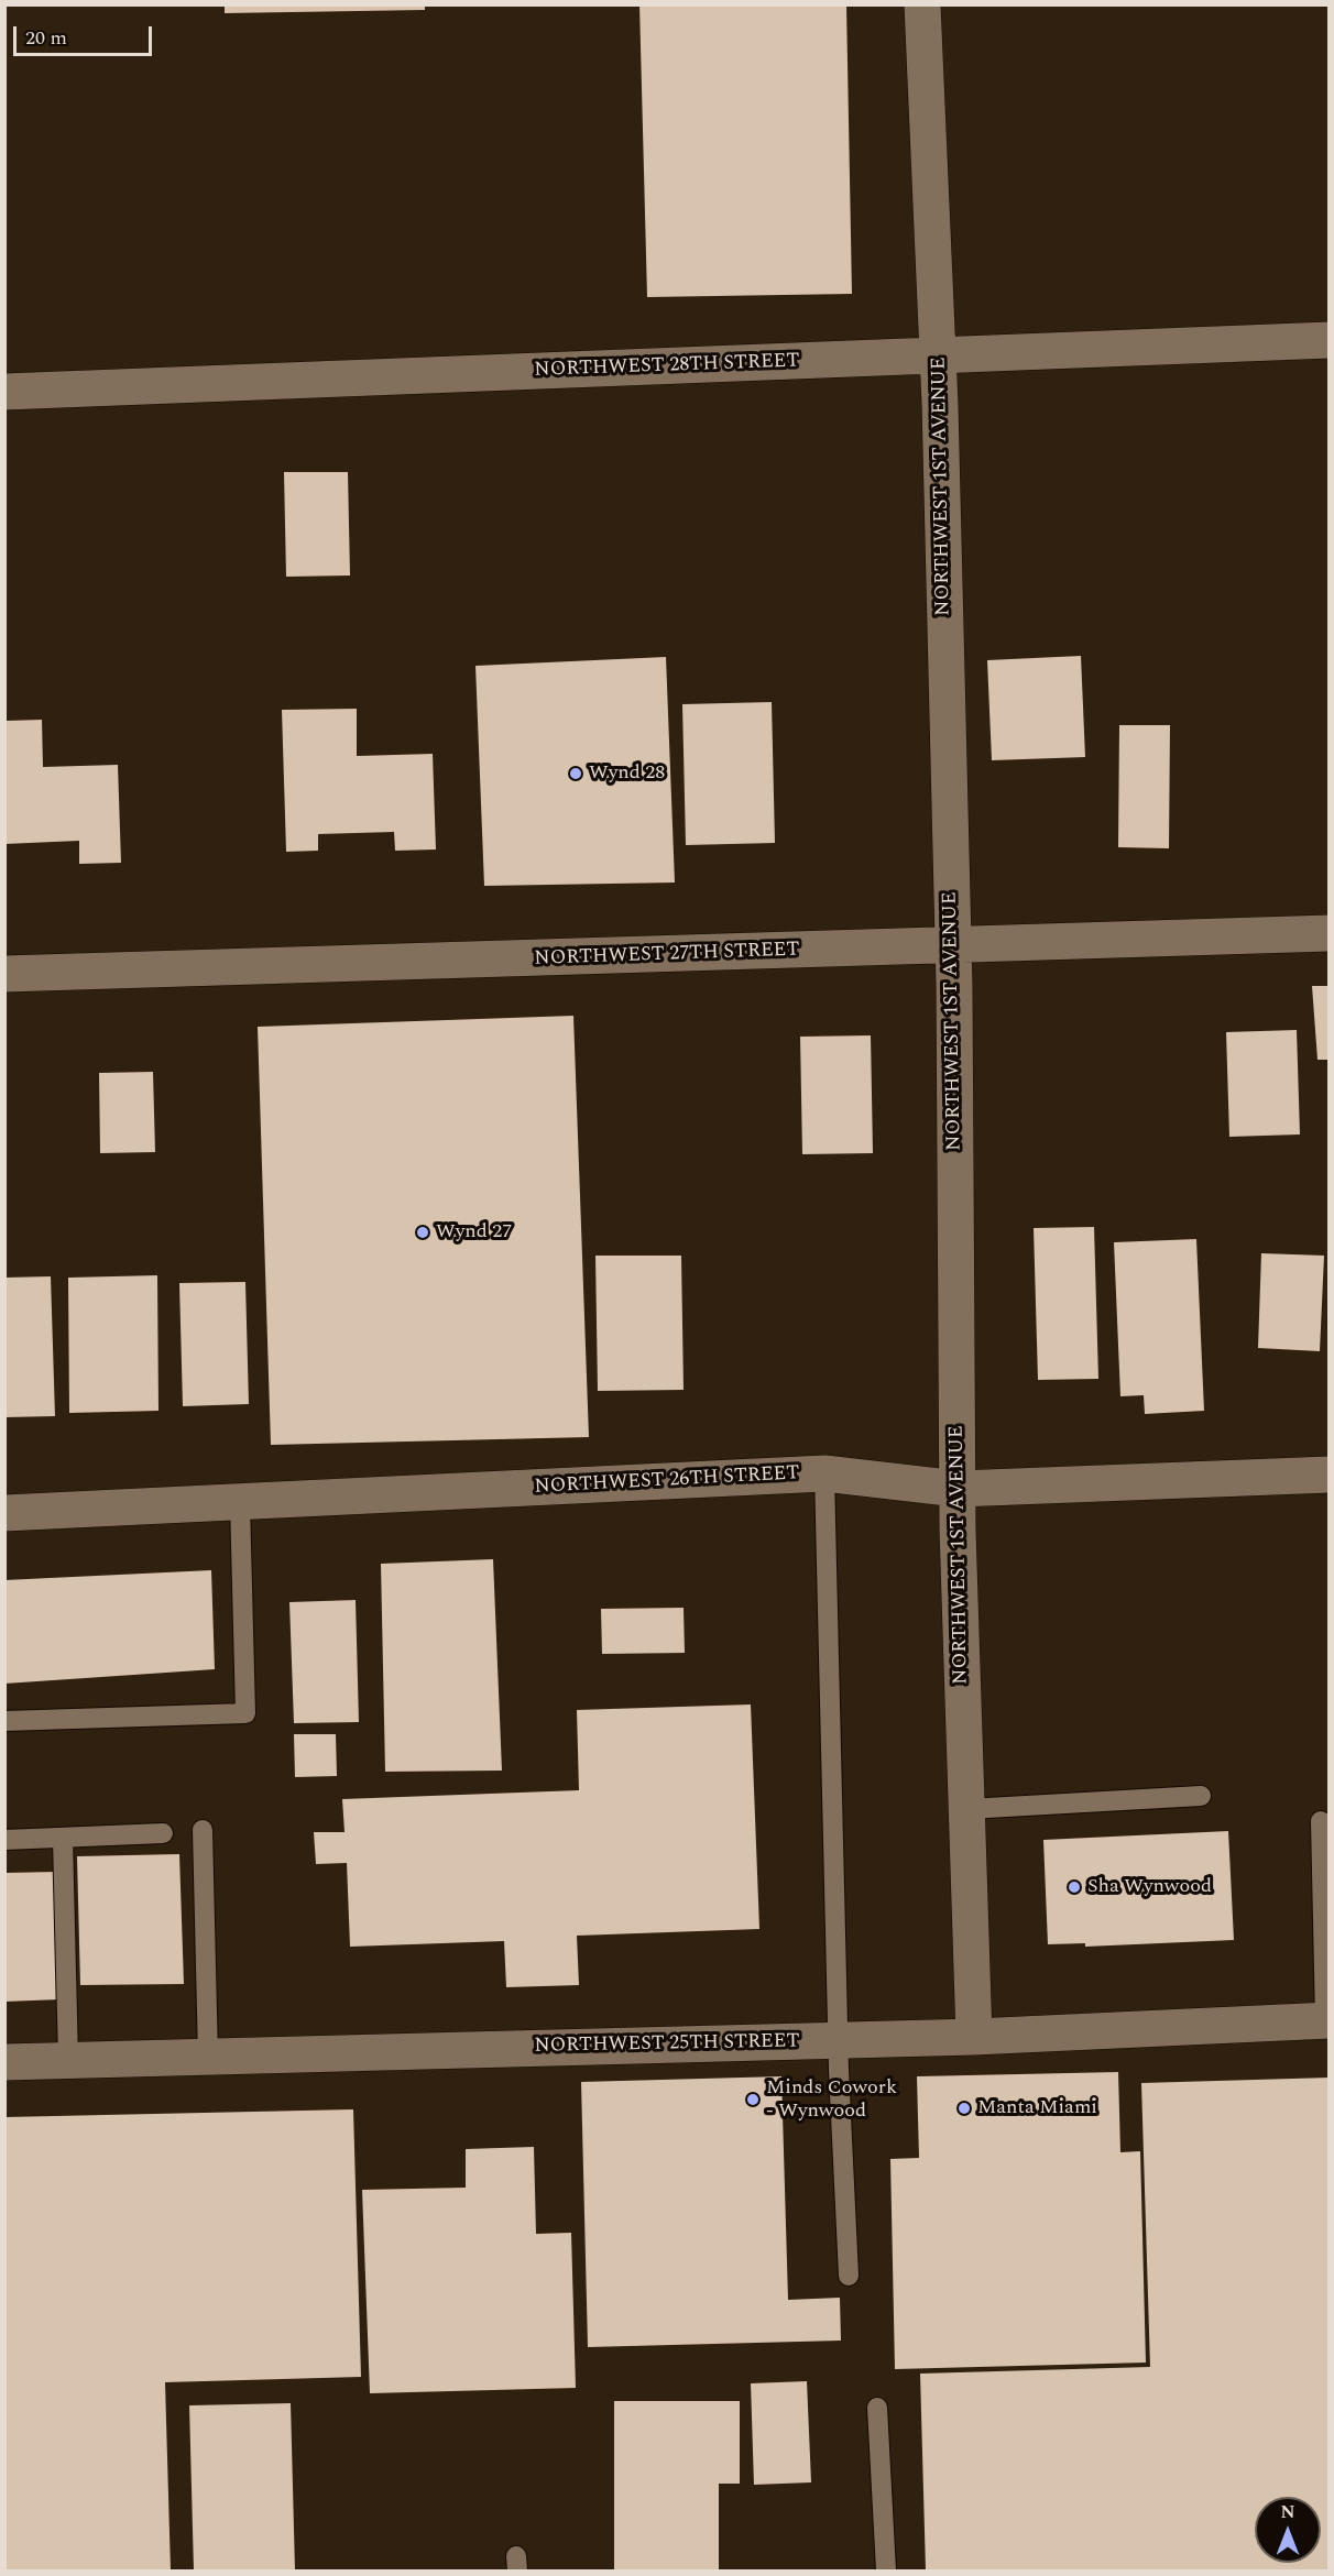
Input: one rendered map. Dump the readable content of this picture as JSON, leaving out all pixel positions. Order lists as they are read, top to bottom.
{
  "streets": {
    "street": [
      "NORTHWEST 28TH STREET",
      "NORTHWEST 1ST AVENUE",
      "NORTHWEST 27TH STREET",
      "NORTHWEST 26TH STREET",
      "NORTHWEST 25TH STREET"
    ]
  },
  "crossings": [
    ["NORTHWEST 28TH STREET", "NORTHWEST 1ST AVENUE"],
    ["NORTHWEST 1ST AVENUE", "NORTHWEST 27TH STREET"],
    ["NORTHWEST 1ST AVENUE", "NORTHWEST 26TH STREET"],
    ["NORTHWEST 1ST AVENUE", "NORTHWEST 25TH STREET"]
  ],
  "places": [
    "Wynd 28",
    "Wynd 27",
    "Sha Wynwood",
    "Minds Cowork - Wynwood",
    "Manta Miami"
  ],
  "scale_bar": "20 m",
  "north": "top"
}
